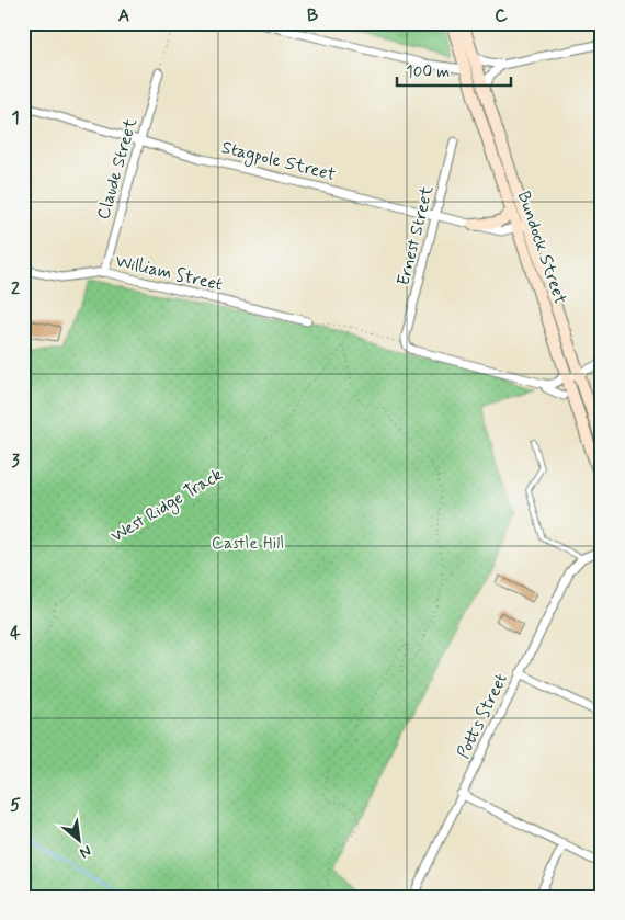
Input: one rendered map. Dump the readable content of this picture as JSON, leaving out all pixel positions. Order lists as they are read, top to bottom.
{
  "streets": {
    "main road": ["Bundock Street"],
    "street": [
      "Stagpole Street",
      "Claude Street",
      "Ernest Street",
      "William Street",
      "Potts Street"
    ],
    "path": ["West Ridge Track"]
  },
  "crossings": [
    ["Stagpole Street", "Claude Street"],
    ["Stagpole Street", "Ernest Street"],
    ["Stagpole Street", "Bundock Street"],
    ["Claude Street", "William Street"]
  ],
  "parks": ["Castle Hill"],
  "scale_bar": "100 m",
  "north": "bottom right",
  "grid": {
    "columns": ["A", "B", "C"],
    "rows": [
      "1",
      "2",
      "3",
      "4",
      "5"
    ]
  }
}
